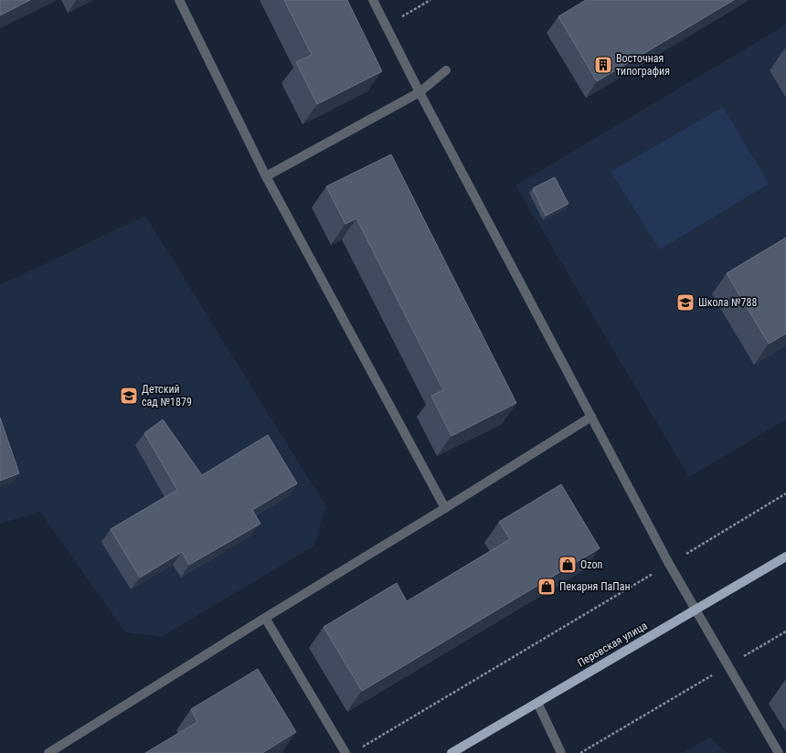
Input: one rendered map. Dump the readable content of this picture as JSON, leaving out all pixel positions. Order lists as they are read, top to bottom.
{
  "streets": {
    "main road": ["Перовская улица"]
  },
  "places": {
    "building": ["Восточная типография"],
    "school or university": ["Школа №788", "Детский сад №1879"],
    "shop": ["Ozon", "Пекарня ПаПан"]
  }
}
